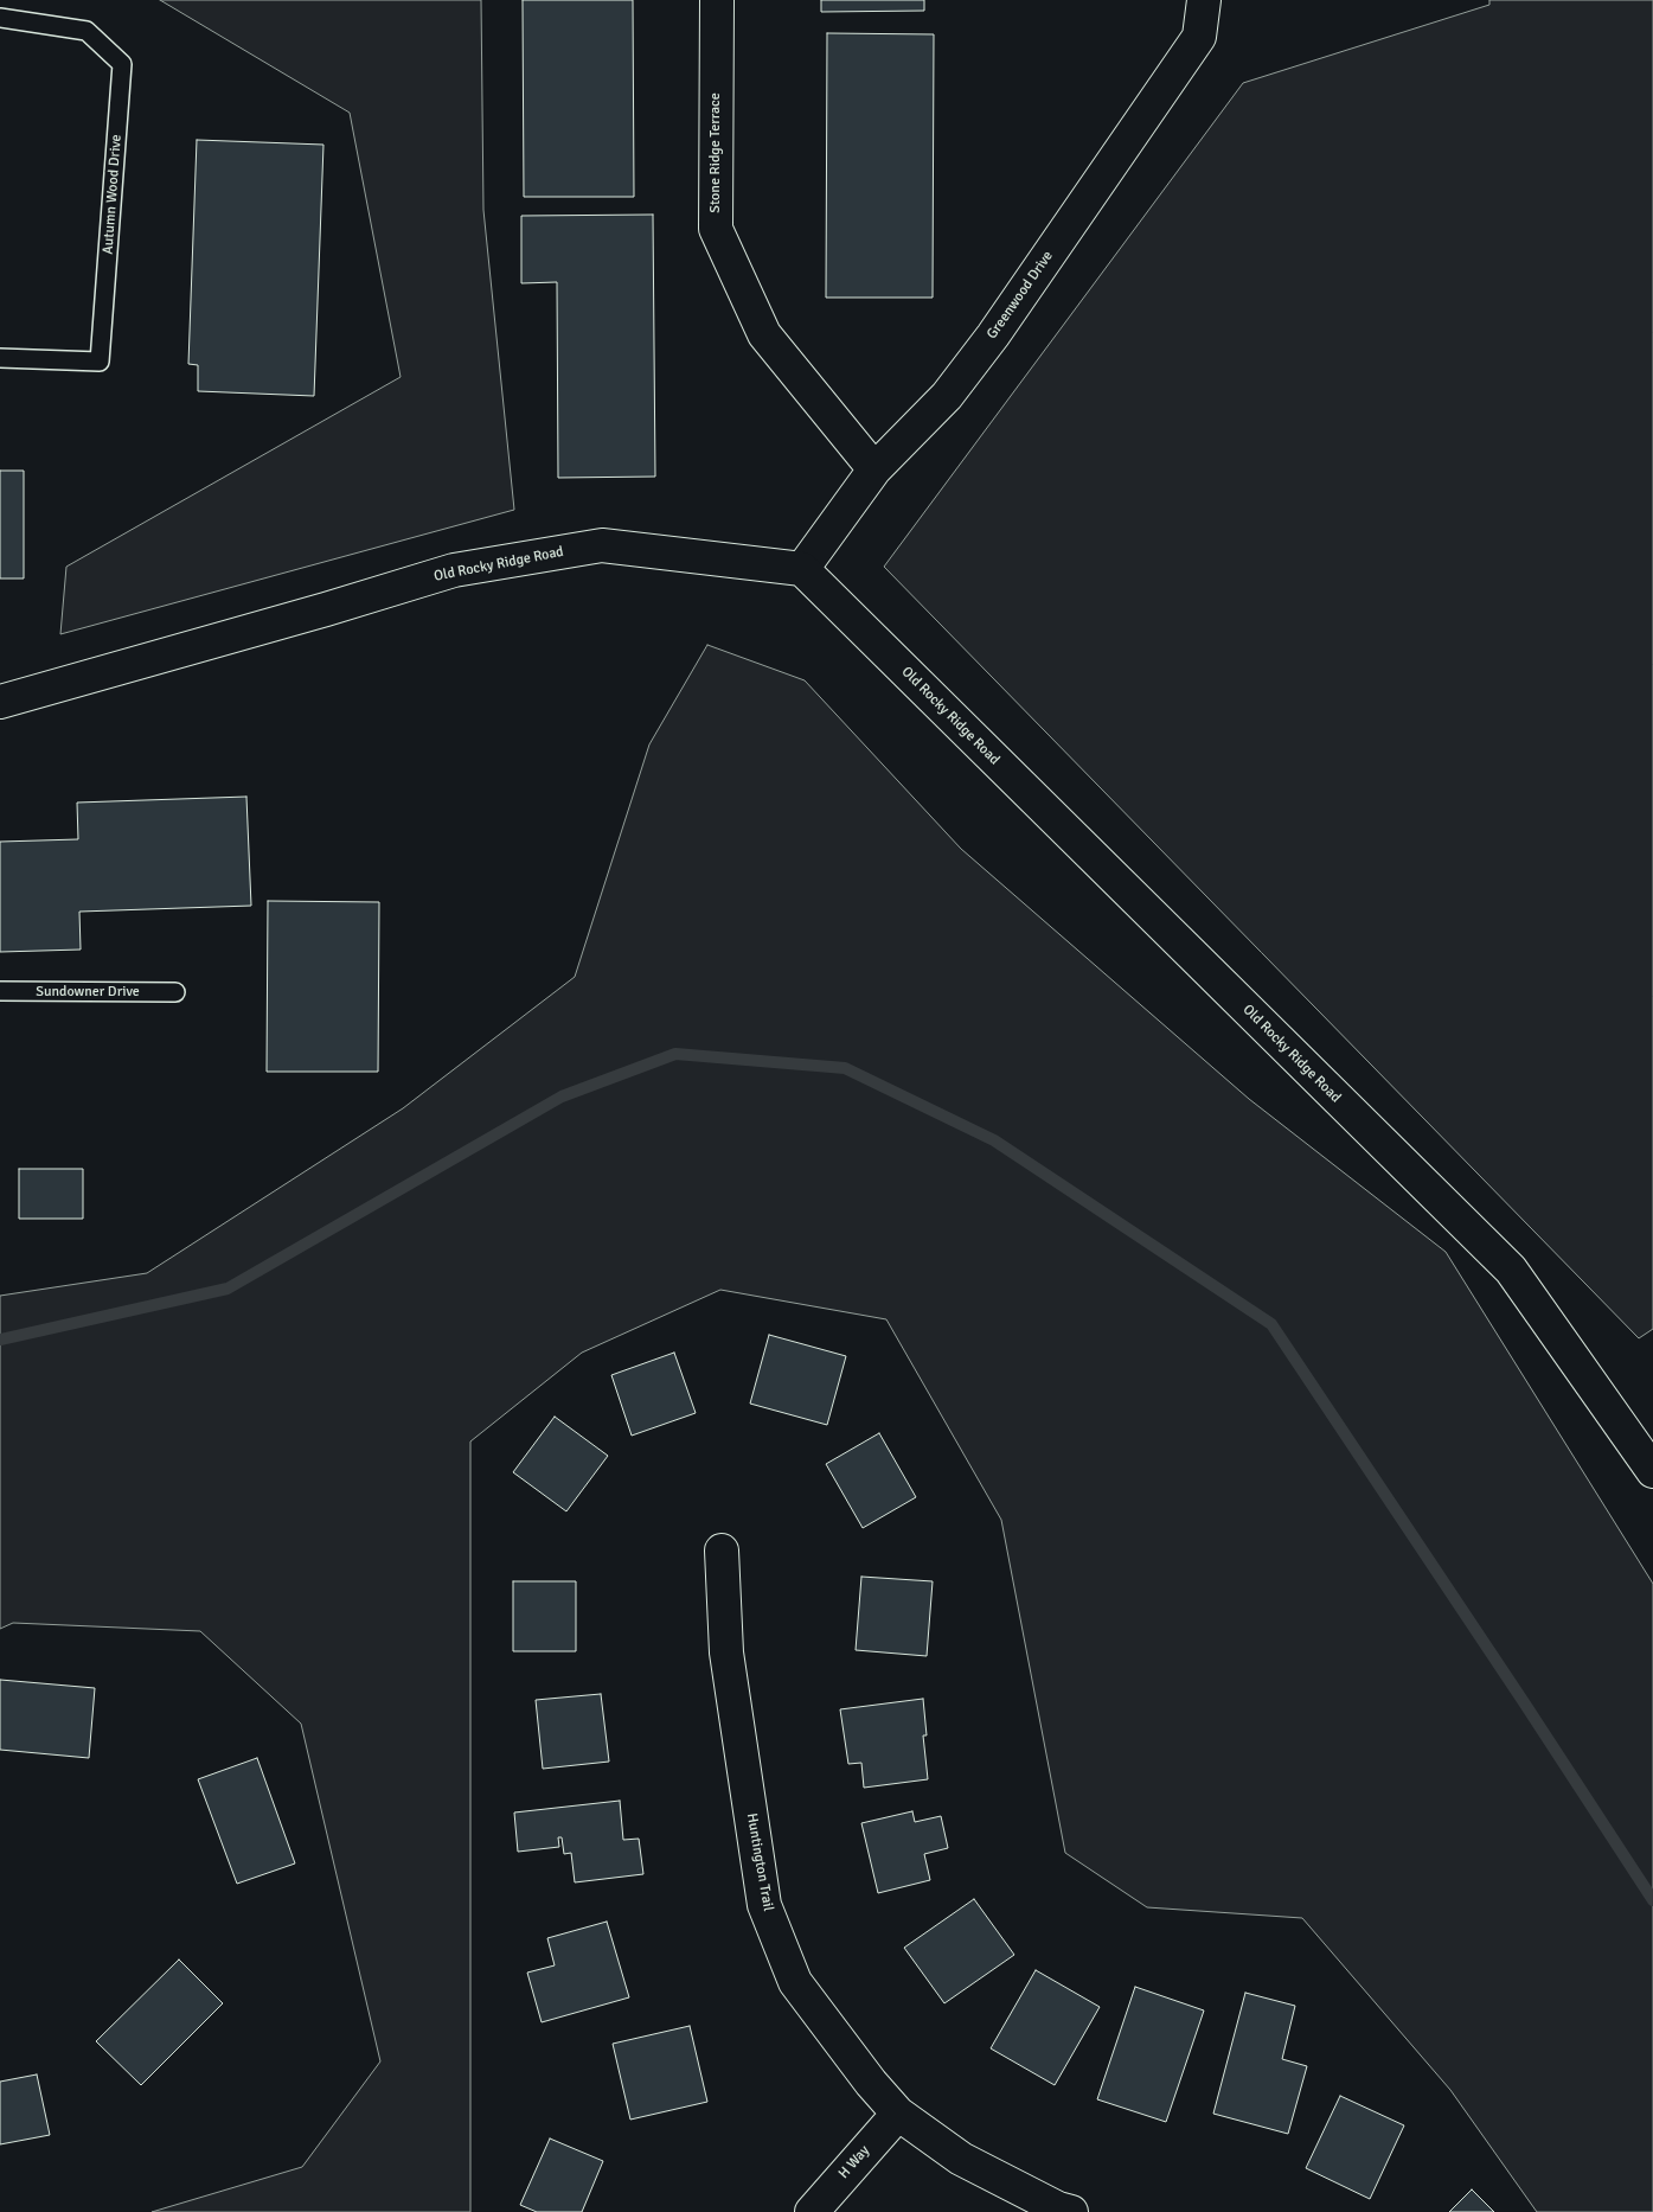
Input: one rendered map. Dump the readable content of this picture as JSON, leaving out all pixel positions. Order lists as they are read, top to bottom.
{
  "streets": {
    "street": [
      "Stone Ridge Terrace",
      "Greenwood Drive",
      "Old Rocky Ridge Road",
      "Huntington Trail",
      "H Way"
    ],
    "lane": ["Autumn Wood Drive", "Sundowner Drive"]
  },
  "crossings": [
    ["Stone Ridge Terrace", "Greenwood Drive"],
    ["Greenwood Drive", "Old Rocky Ridge Road"],
    ["Huntington Trail", "H Way"]
  ]
}
